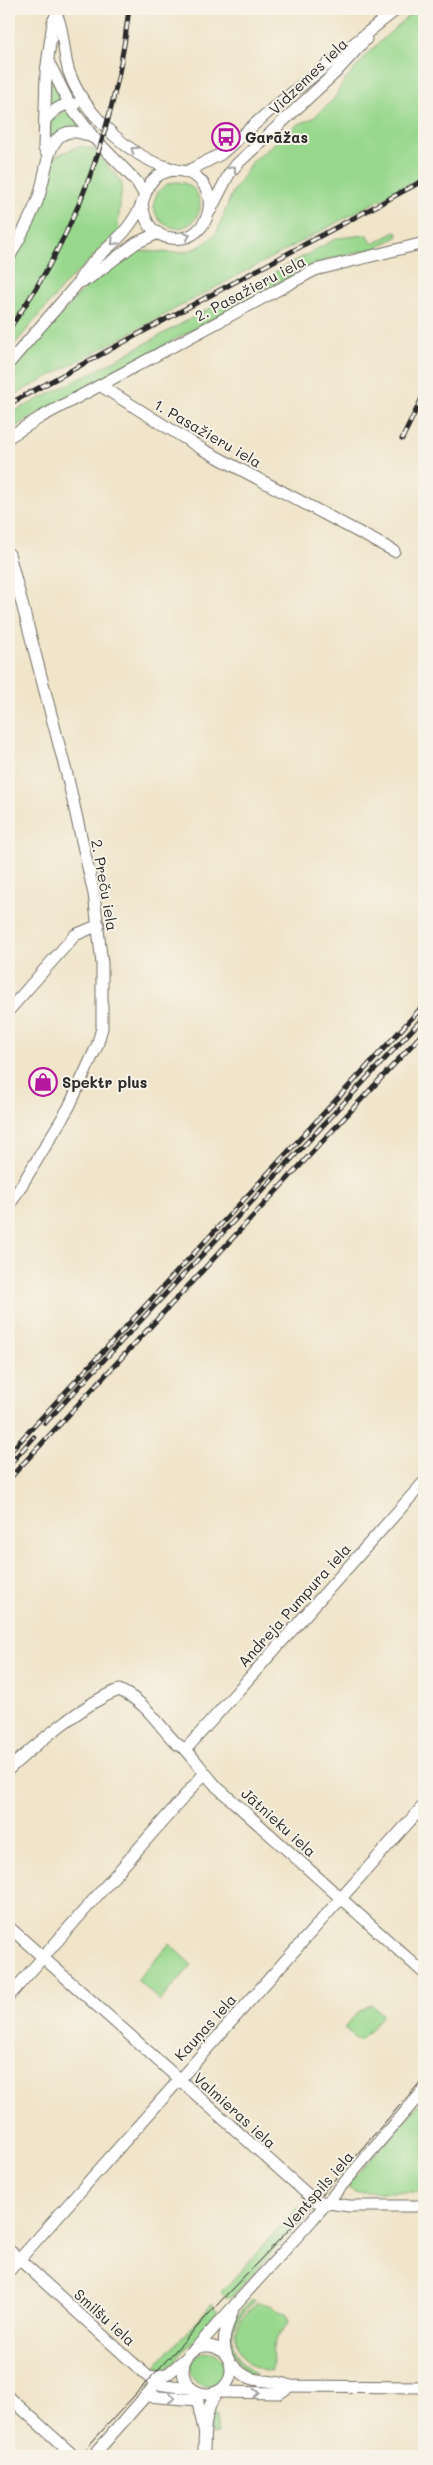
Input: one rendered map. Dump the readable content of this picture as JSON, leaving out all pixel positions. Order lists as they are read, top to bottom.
{
  "streets": {
    "street": [
      "Vidzemes iela",
      "2. Pasažieru iela",
      "1. Pasažieru iela",
      "2. Preču iela",
      "Andreja Pumpura iela",
      "Jātnieku iela",
      "Kauņas iela",
      "Valmieras iela",
      "Ventspils iela",
      "Smilšu iela"
    ]
  },
  "crossings": [
    ["2. Pasažieru iela", "1. Pasažieru iela"],
    ["Andreja Pumpura iela", "Jātnieku iela"],
    ["Jātnieku iela", "Kauņas iela"],
    ["Kauņas iela", "Valmieras iela"],
    ["Kauņas iela", "Smilšu iela"],
    ["Valmieras iela", "Ventspils iela"]
  ],
  "places": {
    "bus stop": ["Garāžas"],
    "shop": ["Spektr plus"]
  }
}
